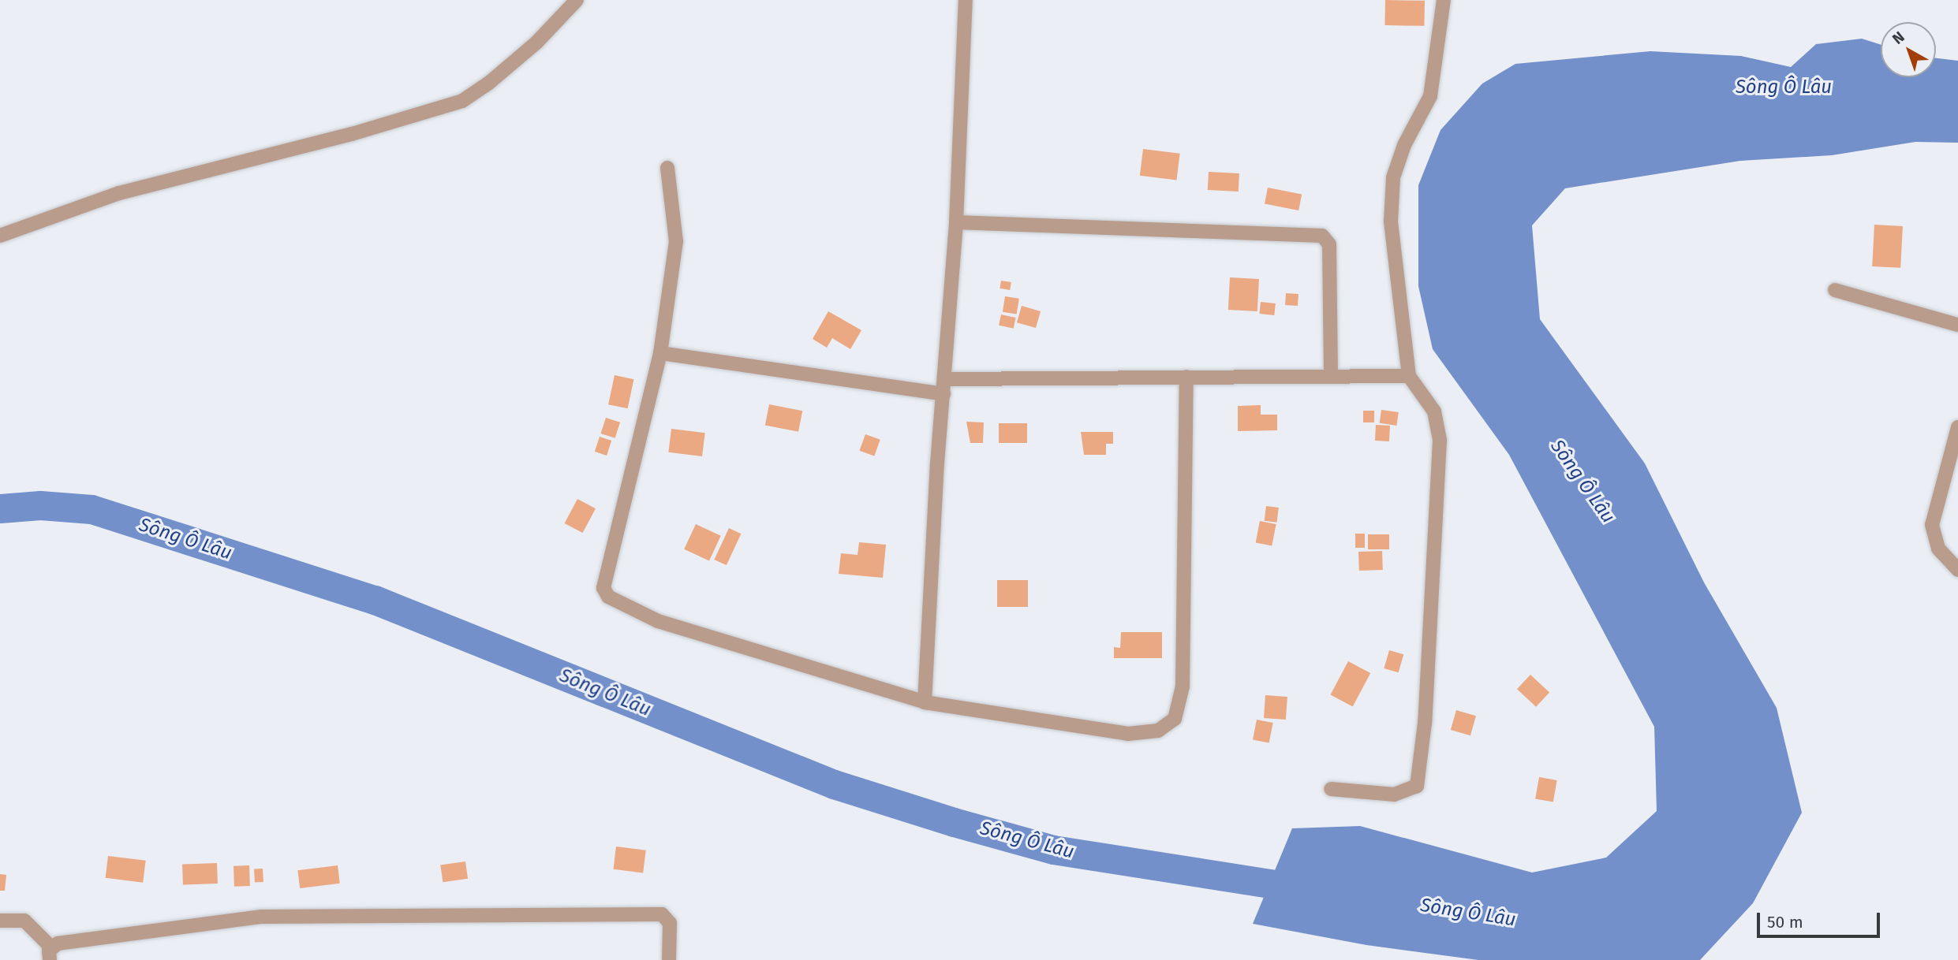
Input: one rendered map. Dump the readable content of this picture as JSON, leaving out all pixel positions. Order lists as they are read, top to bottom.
{
  "water": ["Sông Ô Lâu"],
  "scale_bar": "50 m",
  "north": "top left"
}
